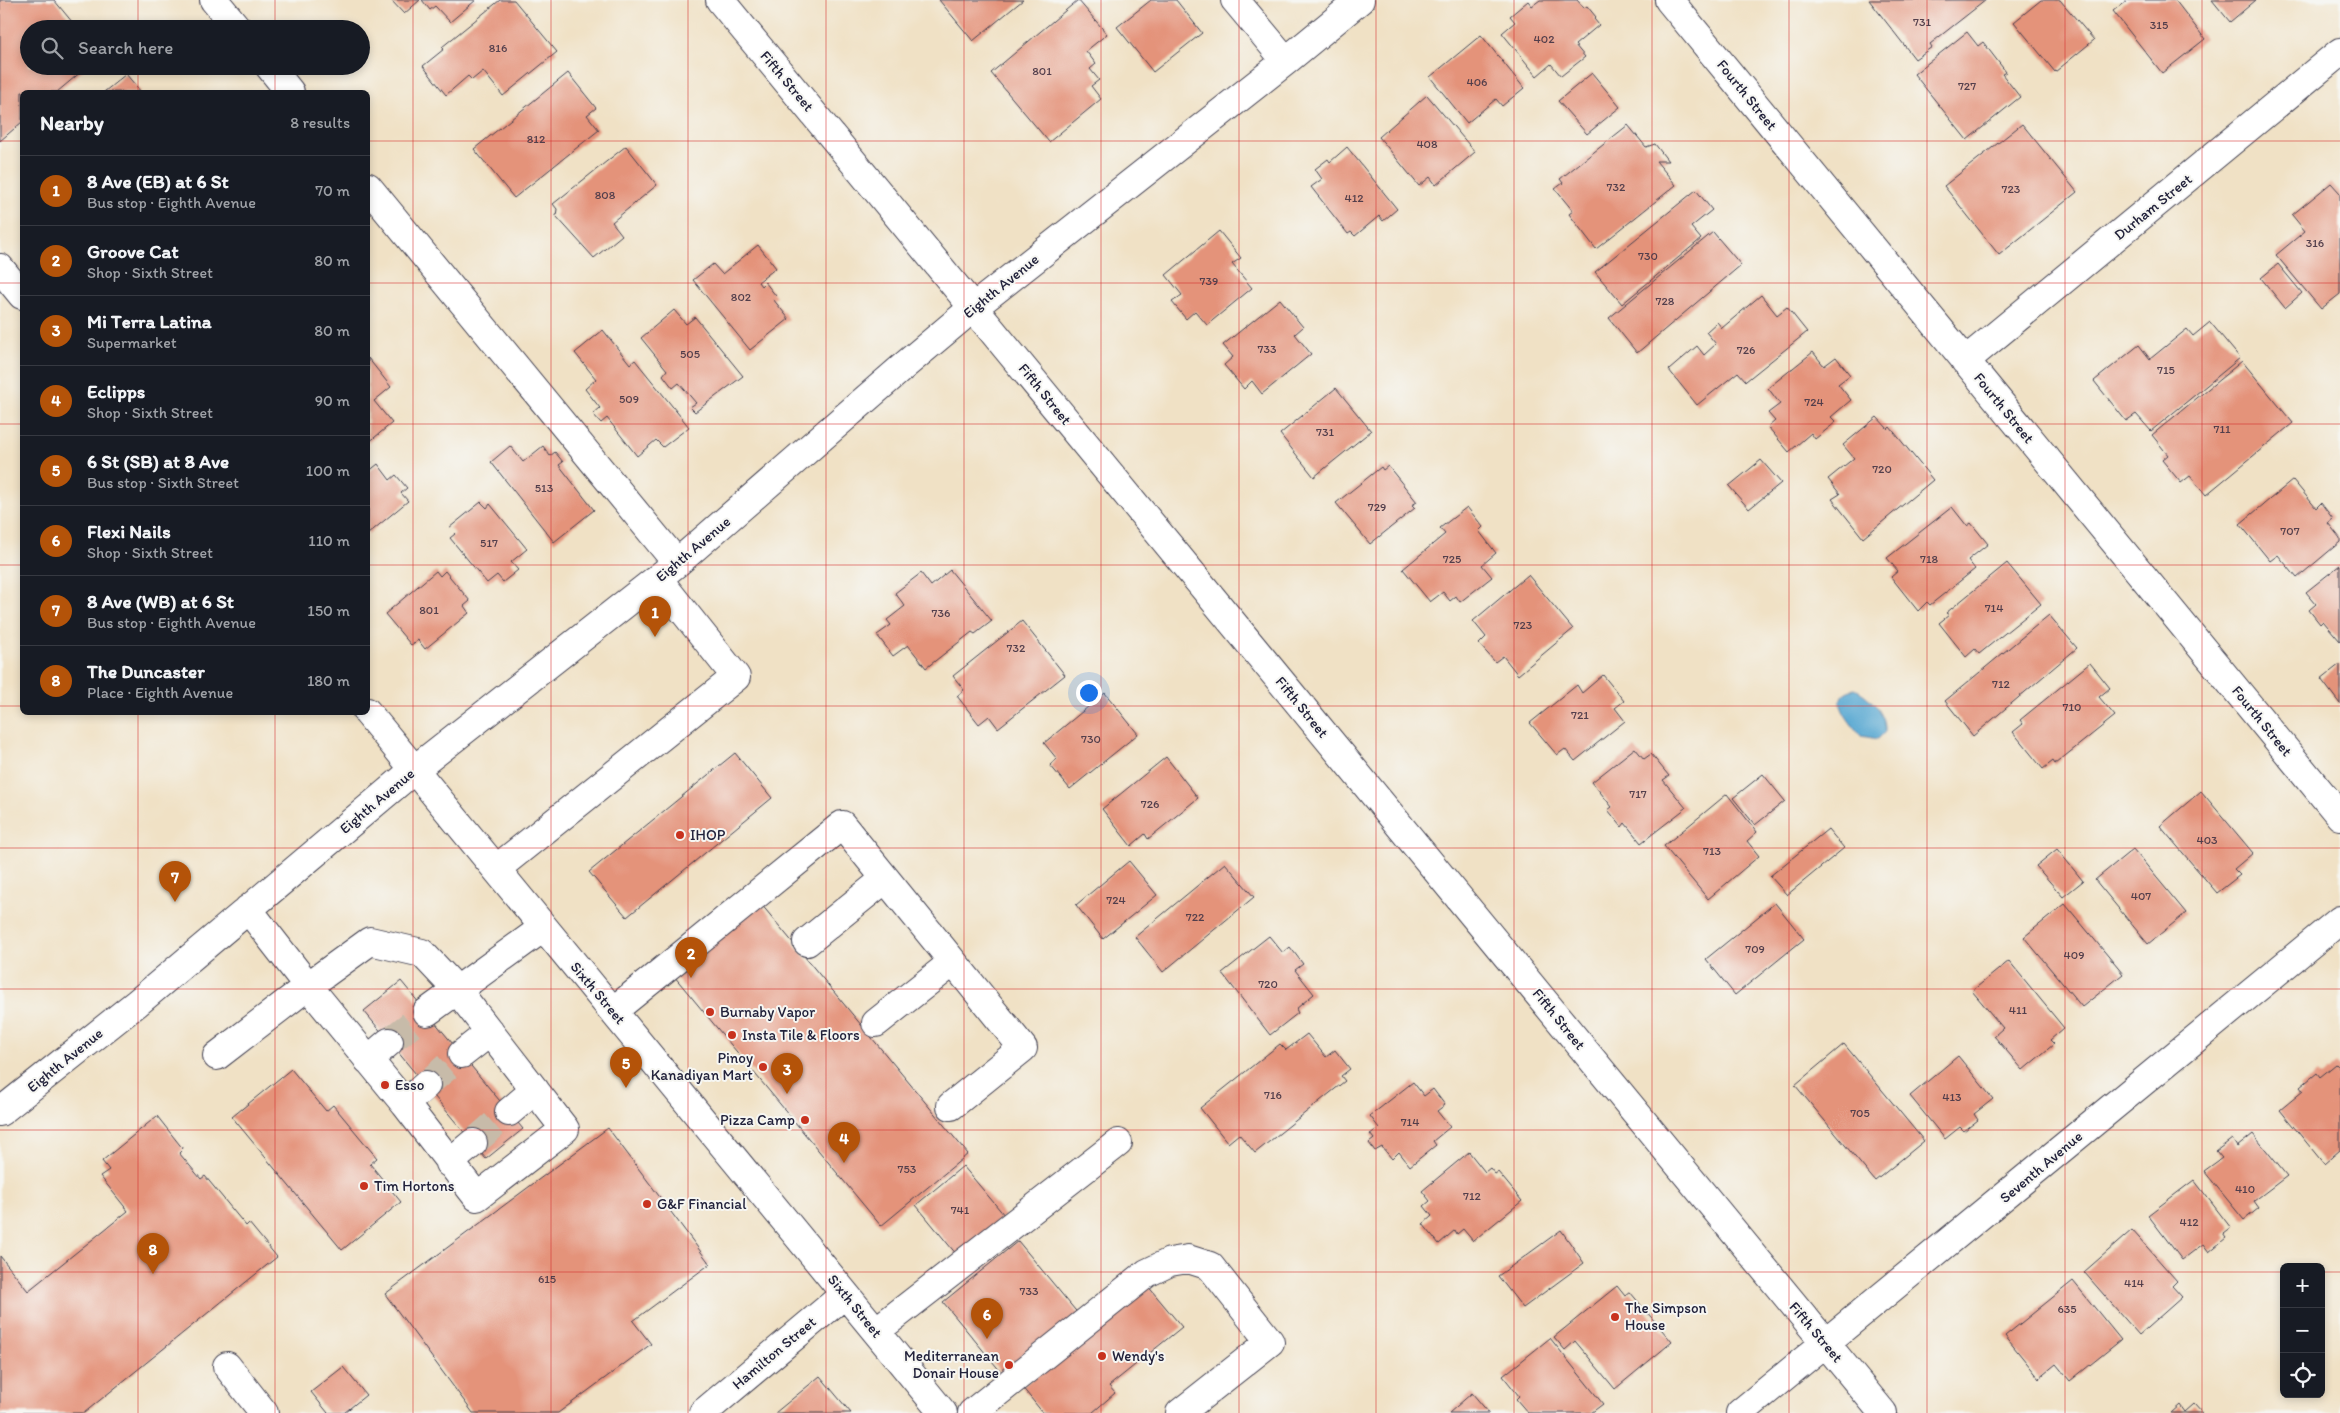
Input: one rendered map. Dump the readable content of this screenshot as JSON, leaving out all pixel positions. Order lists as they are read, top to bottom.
{
  "streets": {
    "street": [
      "Fifth Street",
      "Fourth Street",
      "Durham Street",
      "Eighth Avenue",
      "Sixth Street",
      "Seventh Avenue",
      "Hamilton Street"
    ]
  },
  "crossings": [
    ["Fifth Street", "Eighth Avenue"],
    ["Fifth Street", "Seventh Avenue"],
    ["Fourth Street", "Durham Street"],
    ["Eighth Avenue", "Sixth Street"],
    ["Sixth Street", "Hamilton Street"]
  ],
  "places": [
    "IHOP",
    "Burnaby Vapor",
    "Insta Tile & Floors",
    "Pinoy Kanadiyan Mart",
    "Esso",
    "Pizza Camp",
    "Tim Hortons",
    "G&F Financial",
    "The Simpson House",
    "Wendy's",
    "Mediterranean Donair House"
  ],
  "house_numbers": [
    "731",
    "315",
    "402",
    "816",
    "801",
    "406",
    "727",
    "812",
    "408",
    "732",
    "723",
    "808",
    "412",
    "316",
    "730",
    "739",
    "802",
    "728",
    "733",
    "726",
    "505",
    "715",
    "509",
    "724",
    "711",
    "731",
    "720",
    "513",
    "729",
    "707",
    "517",
    "725",
    "718",
    "714",
    "801",
    "736",
    "723",
    "732",
    "712",
    "710",
    "721",
    "730",
    "717",
    "726",
    "403",
    "713",
    "407",
    "724",
    "722",
    "709",
    "409",
    "720",
    "411",
    "716",
    "413",
    "705",
    "714",
    "753",
    "410",
    "712",
    "741",
    "412",
    "615",
    "414",
    "733",
    "635"
  ],
  "page": {
    "search": "Search here",
    "heading": ["Nearby", "8 results"],
    "list": [
      {
        "mark": "1",
        "name": "8 Ave (EB) at 6 St",
        "note": "Bus stop · Eighth Avenue",
        "value": "70 m"
      },
      {
        "mark": "2",
        "name": "Groove Cat",
        "note": "Shop · Sixth Street",
        "value": "80 m"
      },
      {
        "mark": "3",
        "name": "Mi Terra Latina",
        "note": "Supermarket",
        "value": "80 m"
      },
      {
        "mark": "4",
        "name": "Eclipps",
        "note": "Shop · Sixth Street",
        "value": "90 m"
      },
      {
        "mark": "5",
        "name": "6 St (SB) at 8 Ave",
        "note": "Bus stop · Sixth Street",
        "value": "100 m"
      },
      {
        "mark": "6",
        "name": "Flexi Nails",
        "note": "Shop · Sixth Street",
        "value": "110 m"
      },
      {
        "mark": "7",
        "name": "8 Ave (WB) at 6 St",
        "note": "Bus stop · Eighth Avenue",
        "value": "150 m"
      },
      {
        "mark": "8",
        "name": "The Duncaster",
        "note": "Place · Eighth Avenue",
        "value": "180 m"
      }
    ],
    "pins": [
      "1",
      "7",
      "2",
      "5",
      "3",
      "4",
      "8",
      "6"
    ],
    "map_buttons": ["+", "−"]
  }
}
